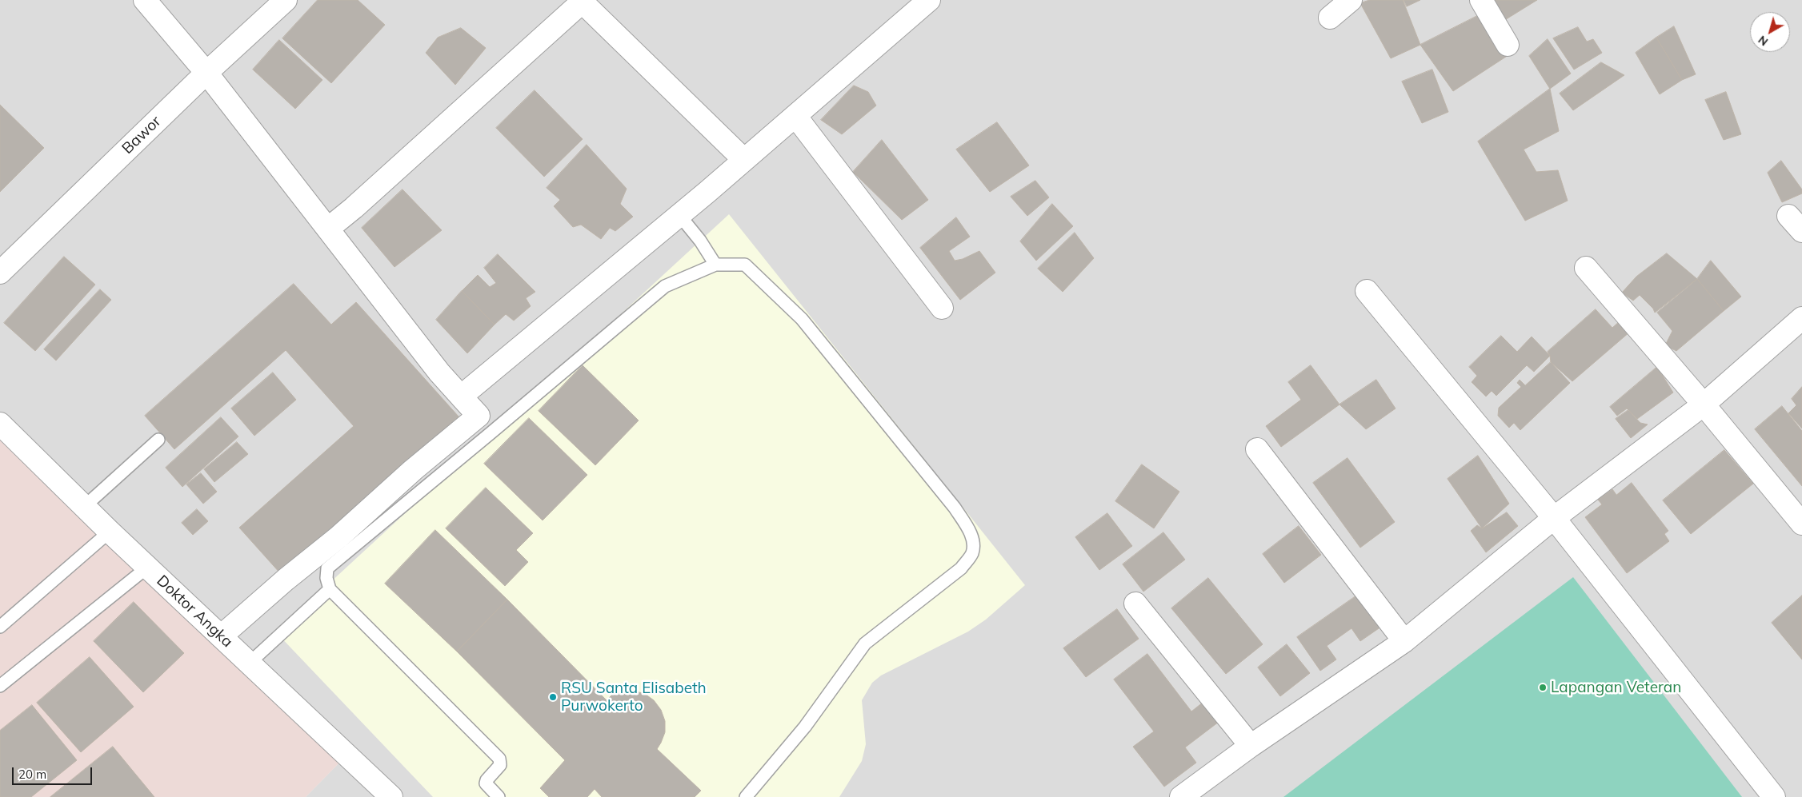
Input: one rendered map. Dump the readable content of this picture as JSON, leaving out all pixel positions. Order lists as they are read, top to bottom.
{
  "streets": {
    "street": ["Bawor", "Doktor Angka"]
  },
  "places": ["Lapangan Veteran", "RSU Santa Elisabeth Purwokerto"],
  "scale_bar": "20 m",
  "north": "bottom left"
}
